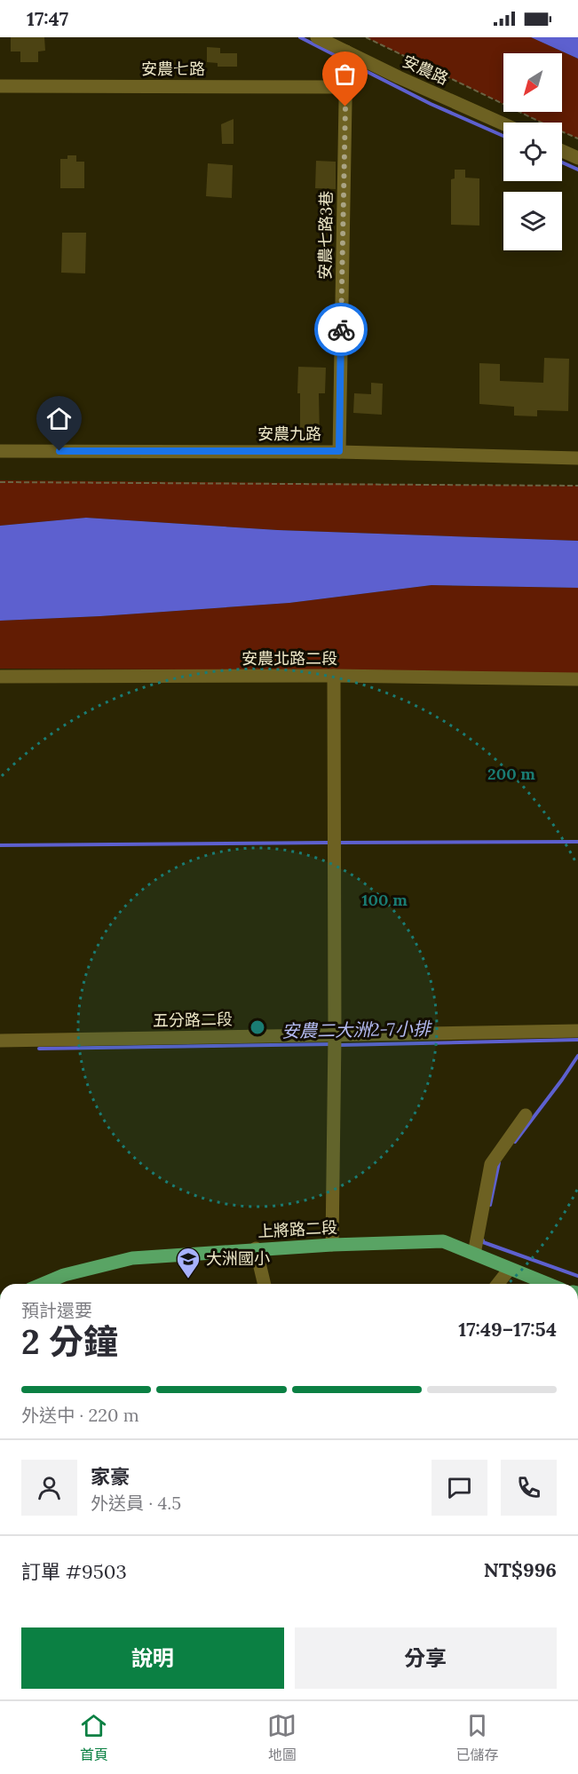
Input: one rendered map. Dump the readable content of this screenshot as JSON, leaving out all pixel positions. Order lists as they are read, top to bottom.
{
  "streets": {
    "main road": ["上將路二段"],
    "street": [
      "安農七路",
      "安農路",
      "安農七路3巷",
      "安農九路",
      "安農北路二段",
      "五分路二段"
    ]
  },
  "crossings": [
    ["安農七路", "安農七路3巷"],
    ["安農路", "安農七路3巷"],
    ["安農七路3巷", "安農九路"]
  ],
  "water": ["安農二大洲2-7小排"],
  "places": {
    "school or university": ["大洲國小"]
  },
  "north": "bottom left",
  "page": {
    "status": "17:47",
    "heading": ["2 分鐘", "預計還要", "17:49–17:54"],
    "panel": [
      "家豪",
      "外送員 · 4.5",
      "訂單 #9503",
      "NT$996"
    ],
    "bar": "外送中 · 220 m",
    "buttons": ["說明", "分享"],
    "tabs": ["首頁", "地圖", "已儲存"]
  },
  "rings": ["200 m", "100 m"]
}
